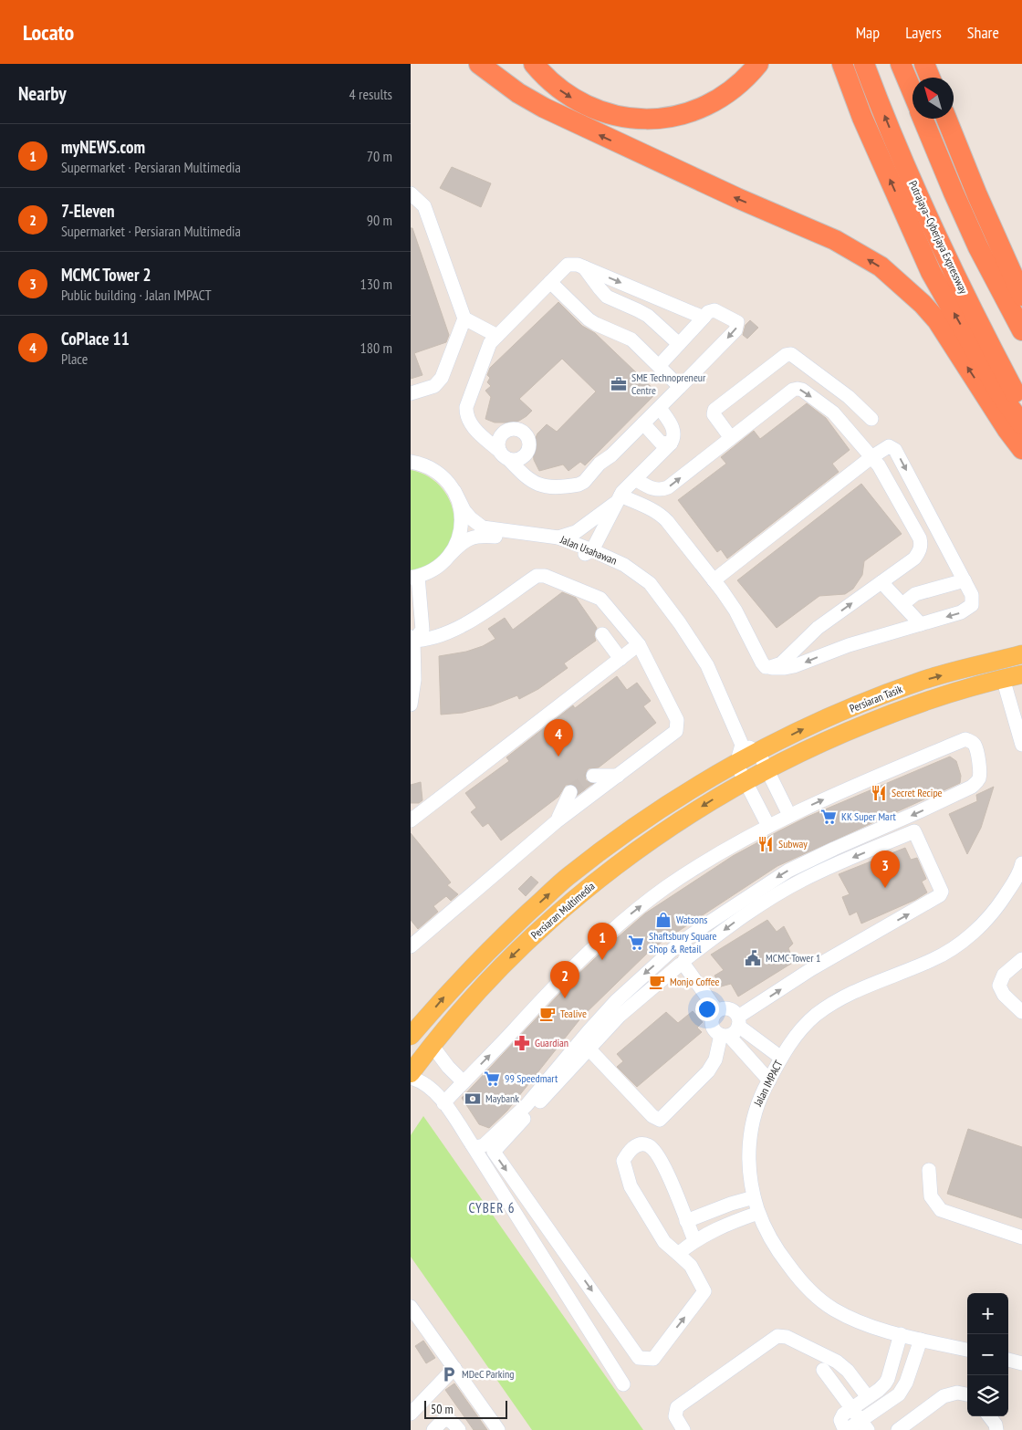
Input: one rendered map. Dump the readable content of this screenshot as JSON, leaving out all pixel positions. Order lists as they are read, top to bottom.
{
  "streets": {
    "highway": ["Putrajaya–Cyberjaya Expressway"],
    "main road": ["Persiaran Tasik", "Persiaran Multimedia"],
    "street": ["Jalan Usahawan", "Jalan IMPACT"]
  },
  "crossings": [
    ["Jalan Usahawan", "Persiaran Tasik"],
    ["Persiaran Tasik", "Persiaran Multimedia"]
  ],
  "districts": ["CYBER 6"],
  "places": {
    "office": ["SME Technopreneur Centre"],
    "restaurant": ["Secret Recipe", "Subway"],
    "supermarket": ["KK Super Mart", "Shaftsbury Square Shop & Retail", "99 Speedmart"],
    "shop": ["Watsons"],
    "public building": ["MCMC Tower 1"],
    "cafe": ["Monjo Coffee", "Tealive"],
    "pharmacy": ["Guardian"],
    "bank": ["Maybank"],
    "parking": ["MDeC Parking"]
  },
  "scale_bar": "50 m",
  "north": "top left",
  "page": {
    "header": "Locato",
    "nav": ["Map", "Layers", "Share"],
    "heading": ["Nearby", "4 results"],
    "list": [
      {
        "mark": "1",
        "name": "myNEWS.com",
        "note": "Supermarket · Persiaran Multimedia",
        "value": "70 m"
      },
      {
        "mark": "2",
        "name": "7-Eleven",
        "note": "Supermarket · Persiaran Multimedia",
        "value": "90 m"
      },
      {
        "mark": "3",
        "name": "MCMC Tower 2",
        "note": "Public building · Jalan IMPACT",
        "value": "130 m"
      },
      {
        "mark": "4",
        "name": "CoPlace 11",
        "note": "Place",
        "value": "180 m"
      }
    ],
    "pins": [
      "4",
      "3",
      "1",
      "2"
    ],
    "map_buttons": ["+", "−"],
    "scale": "50 m"
  }
}
